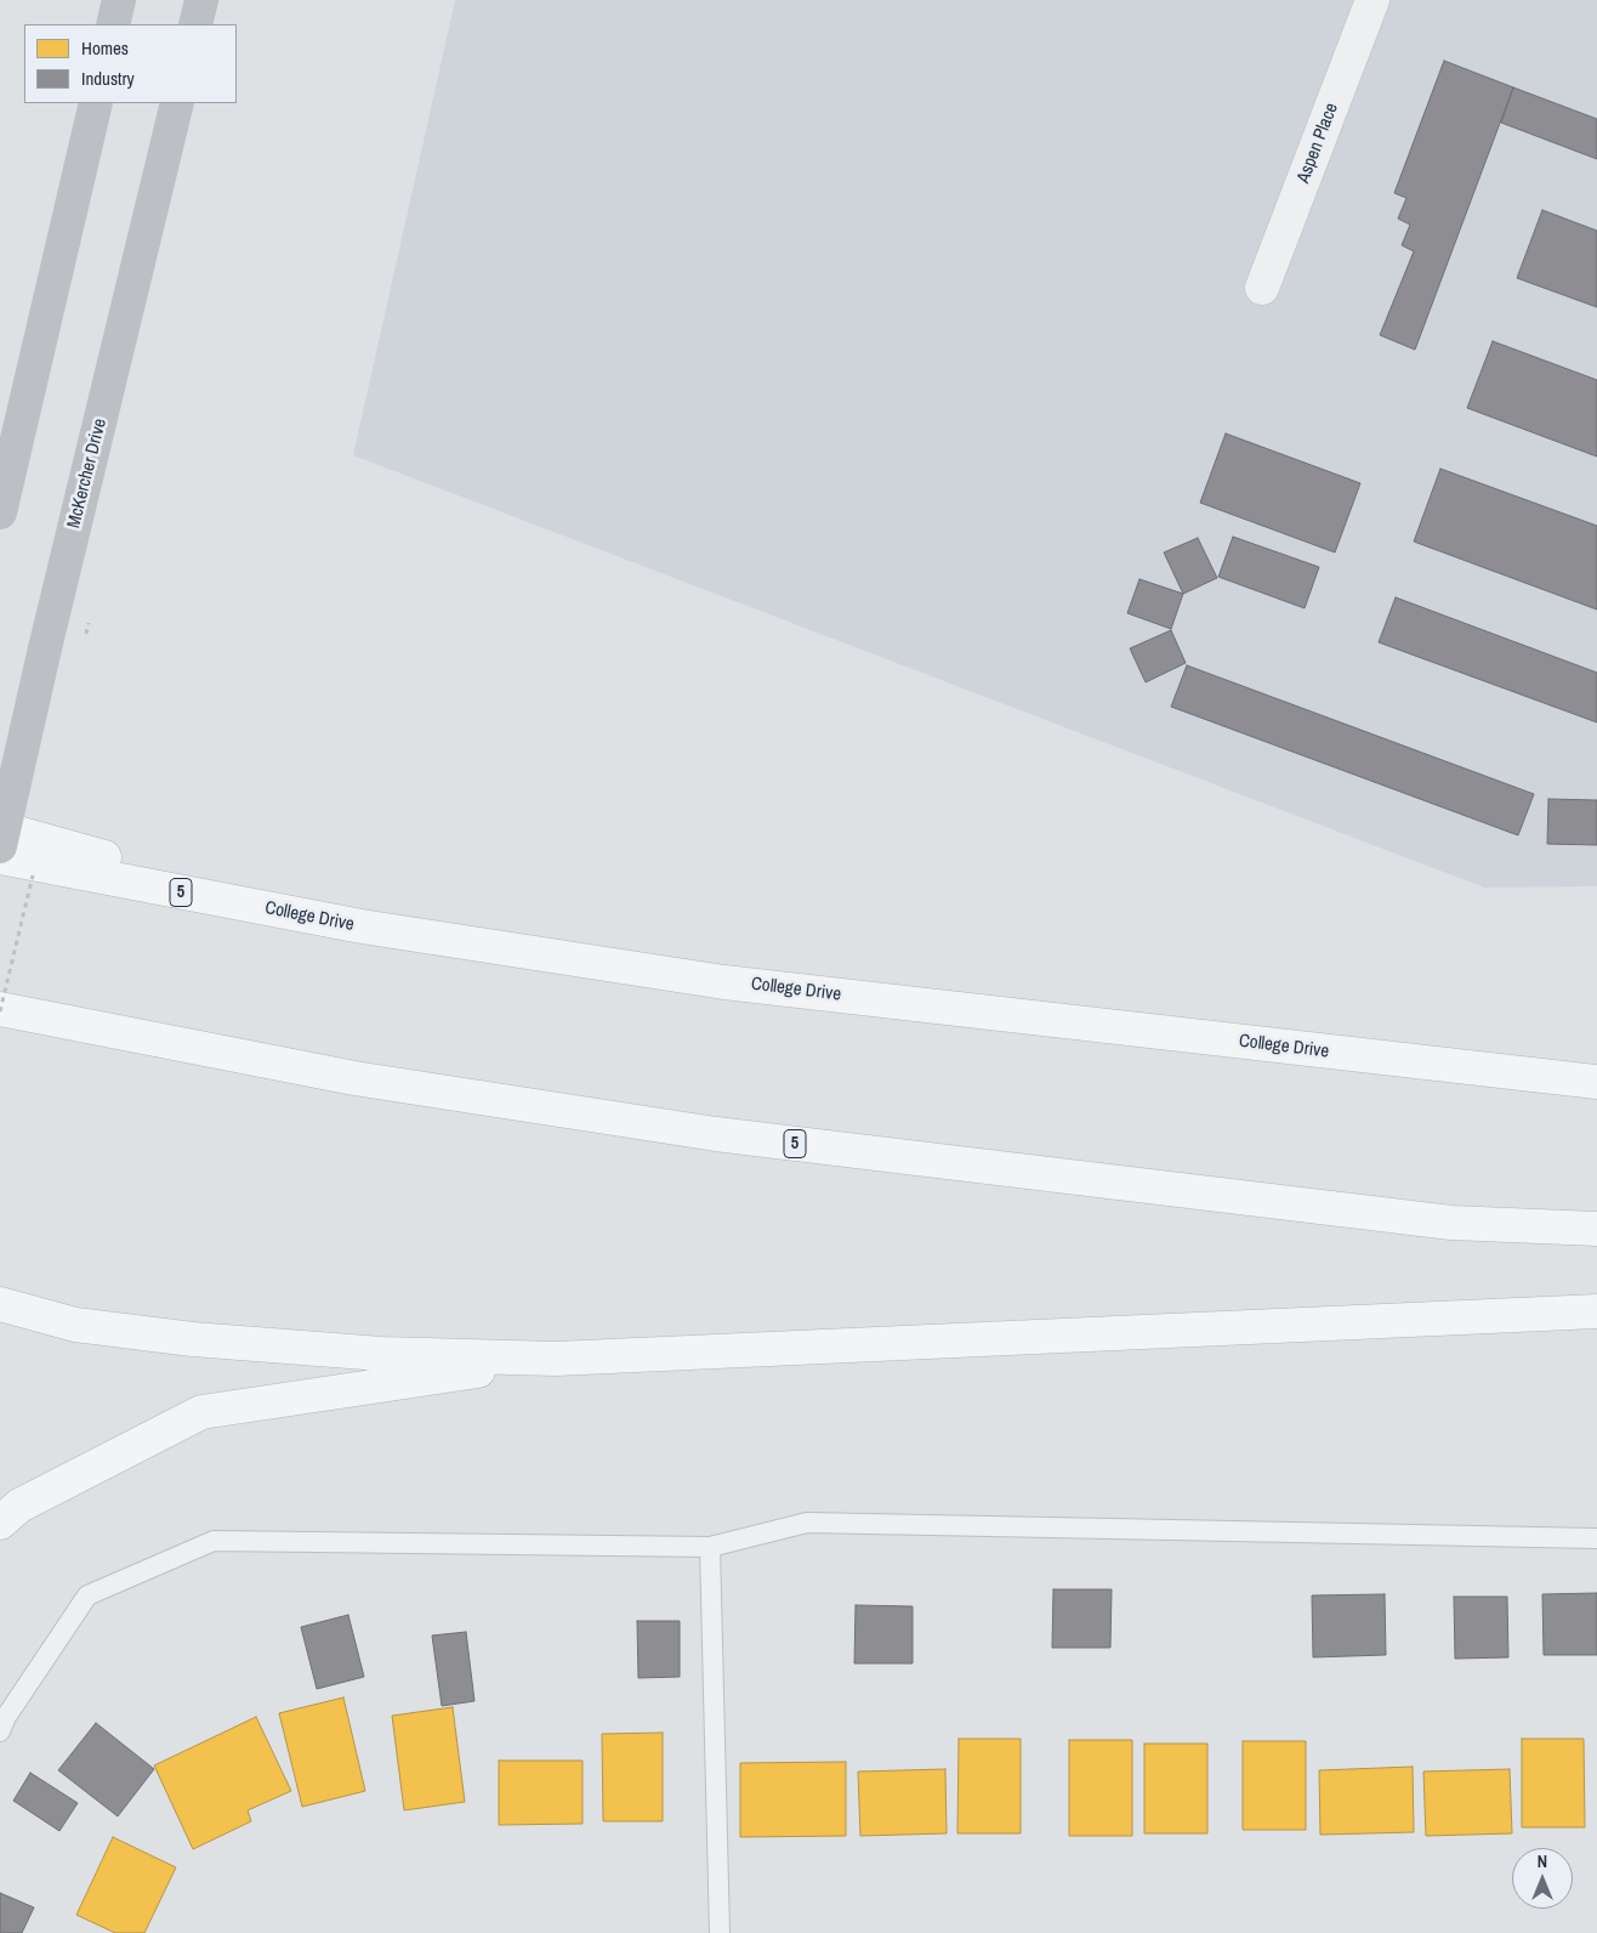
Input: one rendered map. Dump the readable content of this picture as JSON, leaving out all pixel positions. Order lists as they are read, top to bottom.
{
  "streets": {
    "highway": ["5", "College Drive"],
    "main road": ["McKercher Drive"],
    "street": ["Aspen Place"]
  },
  "legend": ["Homes", "Industry"],
  "north": "top"
}
